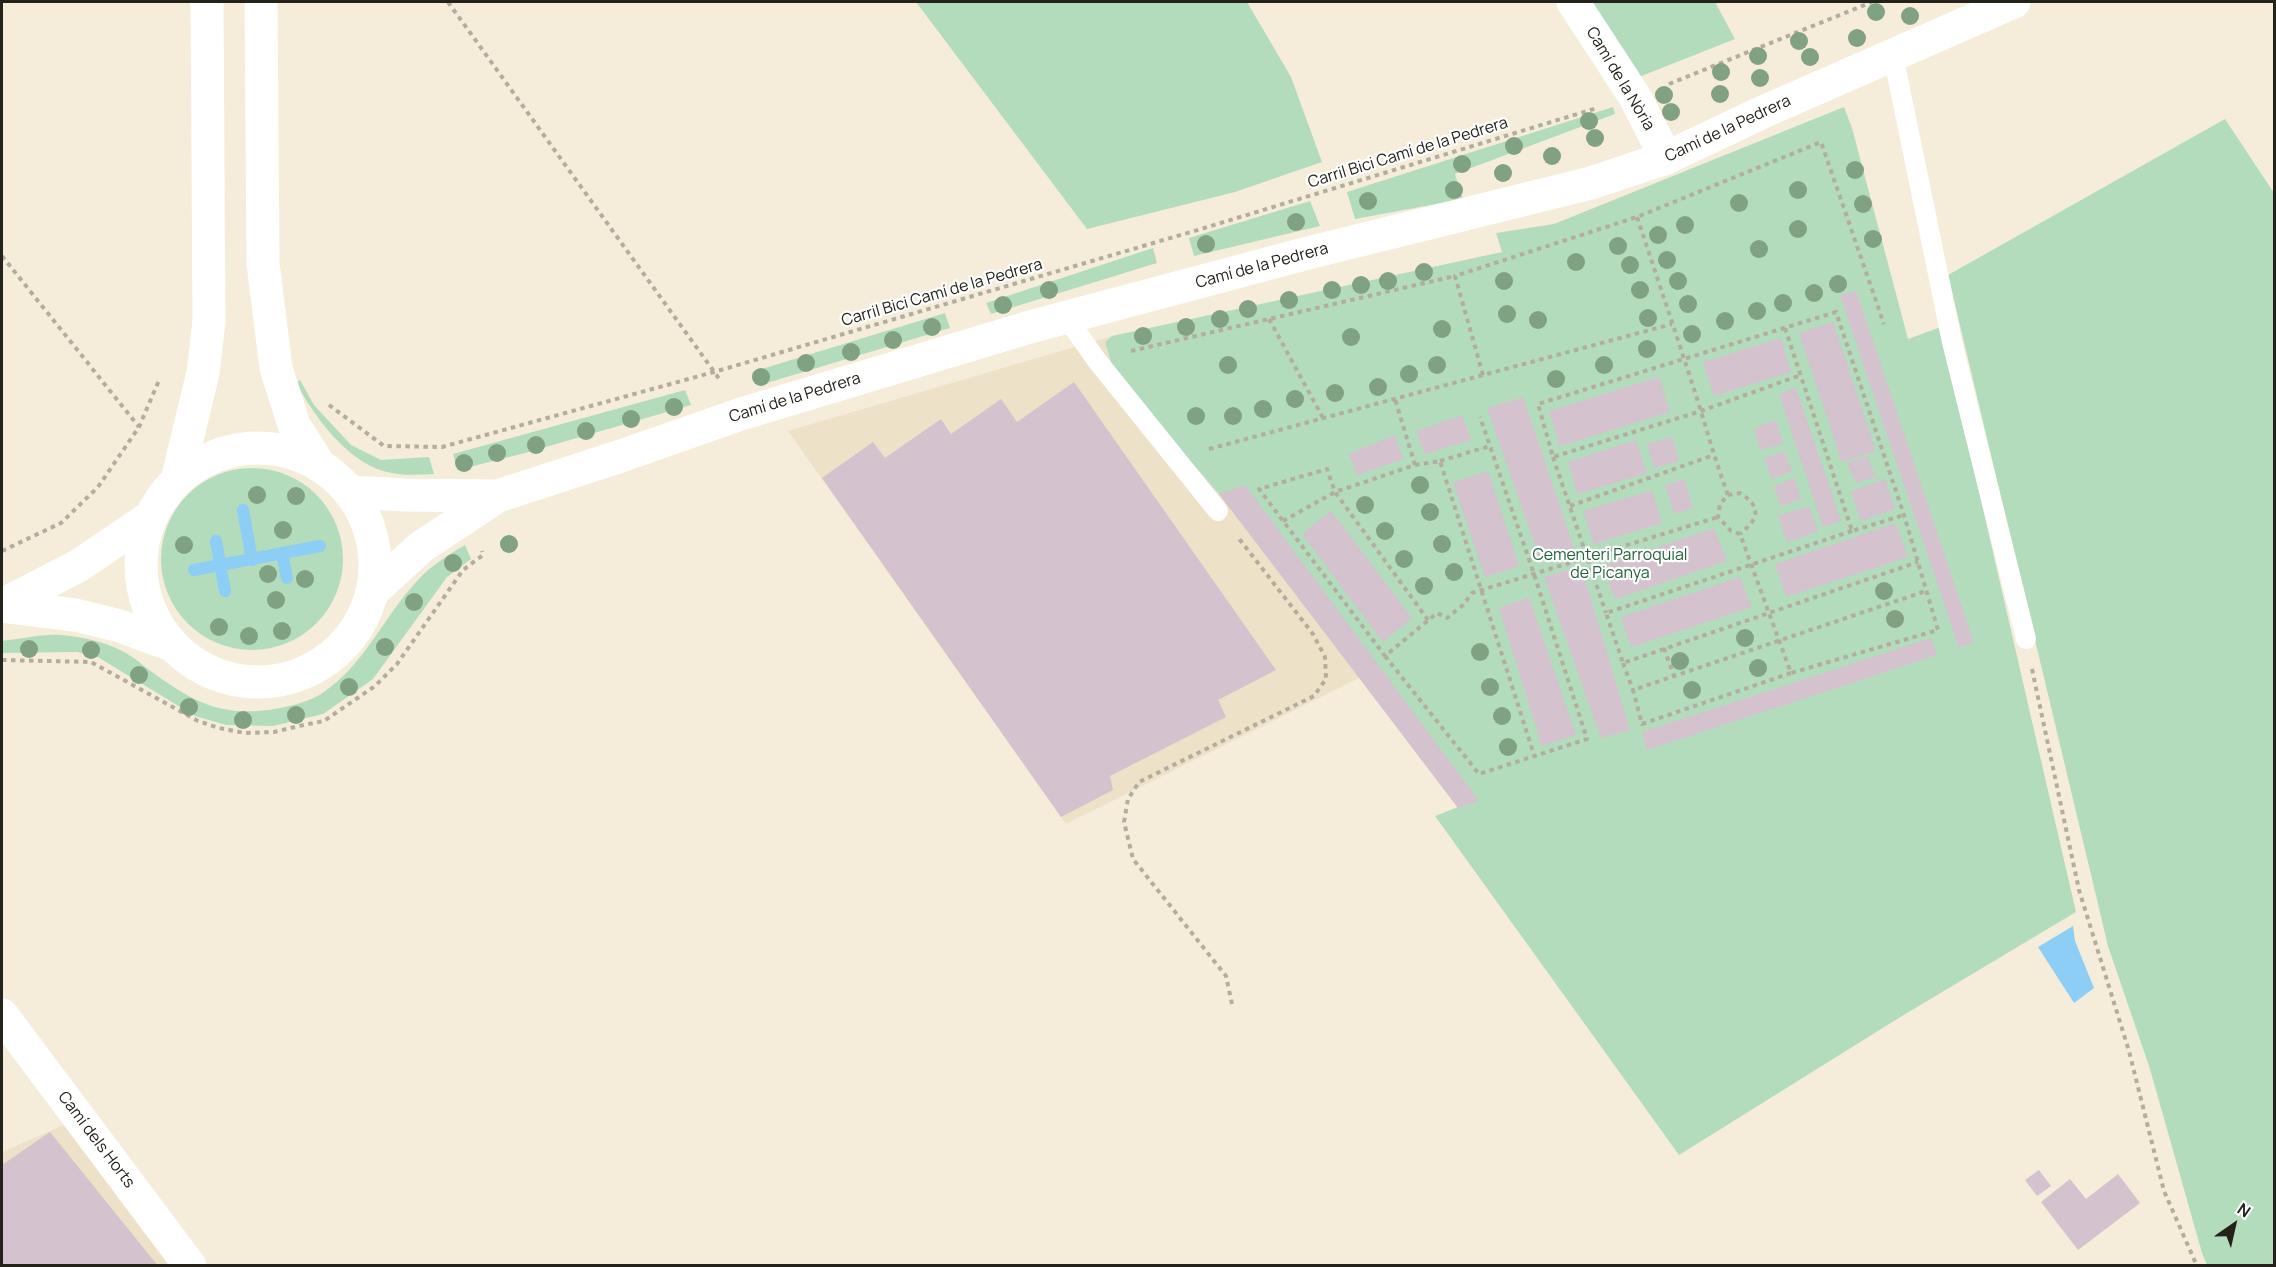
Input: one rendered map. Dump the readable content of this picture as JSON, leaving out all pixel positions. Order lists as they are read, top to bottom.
{
  "streets": {
    "street": ["Camí de la Nòria", "Camí de la Pedrera", "Camí dels Horts"],
    "path": ["Carril Bici Camí de la Pedrera"]
  },
  "crossings": [
    ["Camí de la Nòria", "Camí de la Pedrera"]
  ],
  "parks": ["Cementeri Parroquial de Picanya"],
  "north": "top right"
}
